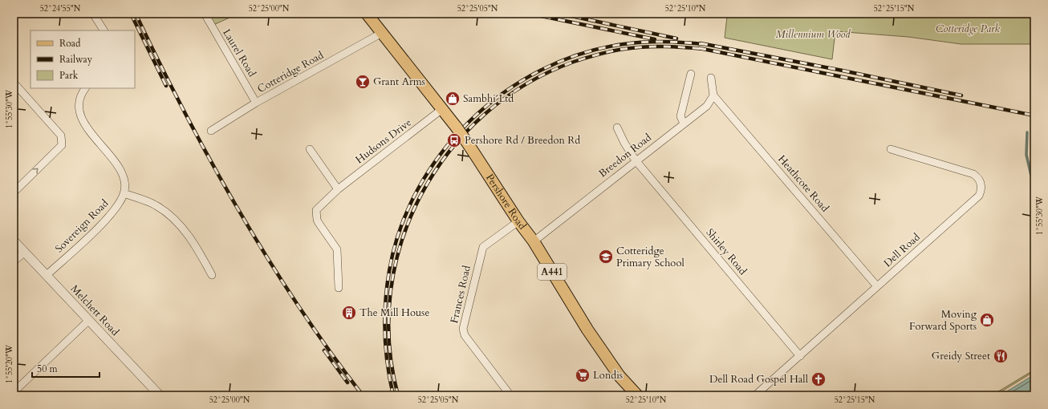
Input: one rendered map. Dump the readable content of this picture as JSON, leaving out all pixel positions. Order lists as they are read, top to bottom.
{
  "streets": {
    "main road": ["Pershore Road", "A441"],
    "street": [
      "Laurel Road",
      "Cotteridge Road",
      "Hudsons Drive",
      "Breedon Road",
      "Heathcote Road",
      "Sovereign Road",
      "Dell Road",
      "Shirley Road",
      "Frances Road",
      "Melchett Road"
    ]
  },
  "crossings": [
    ["Laurel Road", "Cotteridge Road"],
    ["Cotteridge Road", "Pershore Road"],
    ["Hudsons Drive", "Pershore Road"],
    ["Breedon Road", "Heathcote Road"],
    ["Breedon Road", "Pershore Road"],
    ["Breedon Road", "Shirley Road"],
    ["Heathcote Road", "Dell Road"],
    ["Pershore Road", "Frances Road"],
    ["Sovereign Road", "Melchett Road"],
    ["Dell Road", "Shirley Road"]
  ],
  "parks": ["Cotteridge Park", "Millennium Wood"],
  "places": {
    "bar": ["Grant Arms"],
    "shop": ["Sambhi Ltd", "Moving Forward Sports"],
    "bus stop": ["Pershore Rd / Breedon Rd"],
    "school or university": ["Cotteridge Primary School"],
    "building": ["The Mill House"],
    "restaurant": ["Greidy Street"],
    "supermarket": ["Londis"],
    "church": ["Dell Road Gospel Hall"]
  },
  "legend": ["Road", "Railway", "Park"],
  "scale_bar": "50 m",
  "coordinates": [
    "52°24'55\"N",
    "52°25'00\"N",
    "52°25'05\"N",
    "52°25'10\"N",
    "52°25'15\"N",
    "1°55'30\"W",
    "1°55'20\"W"
  ]
}
